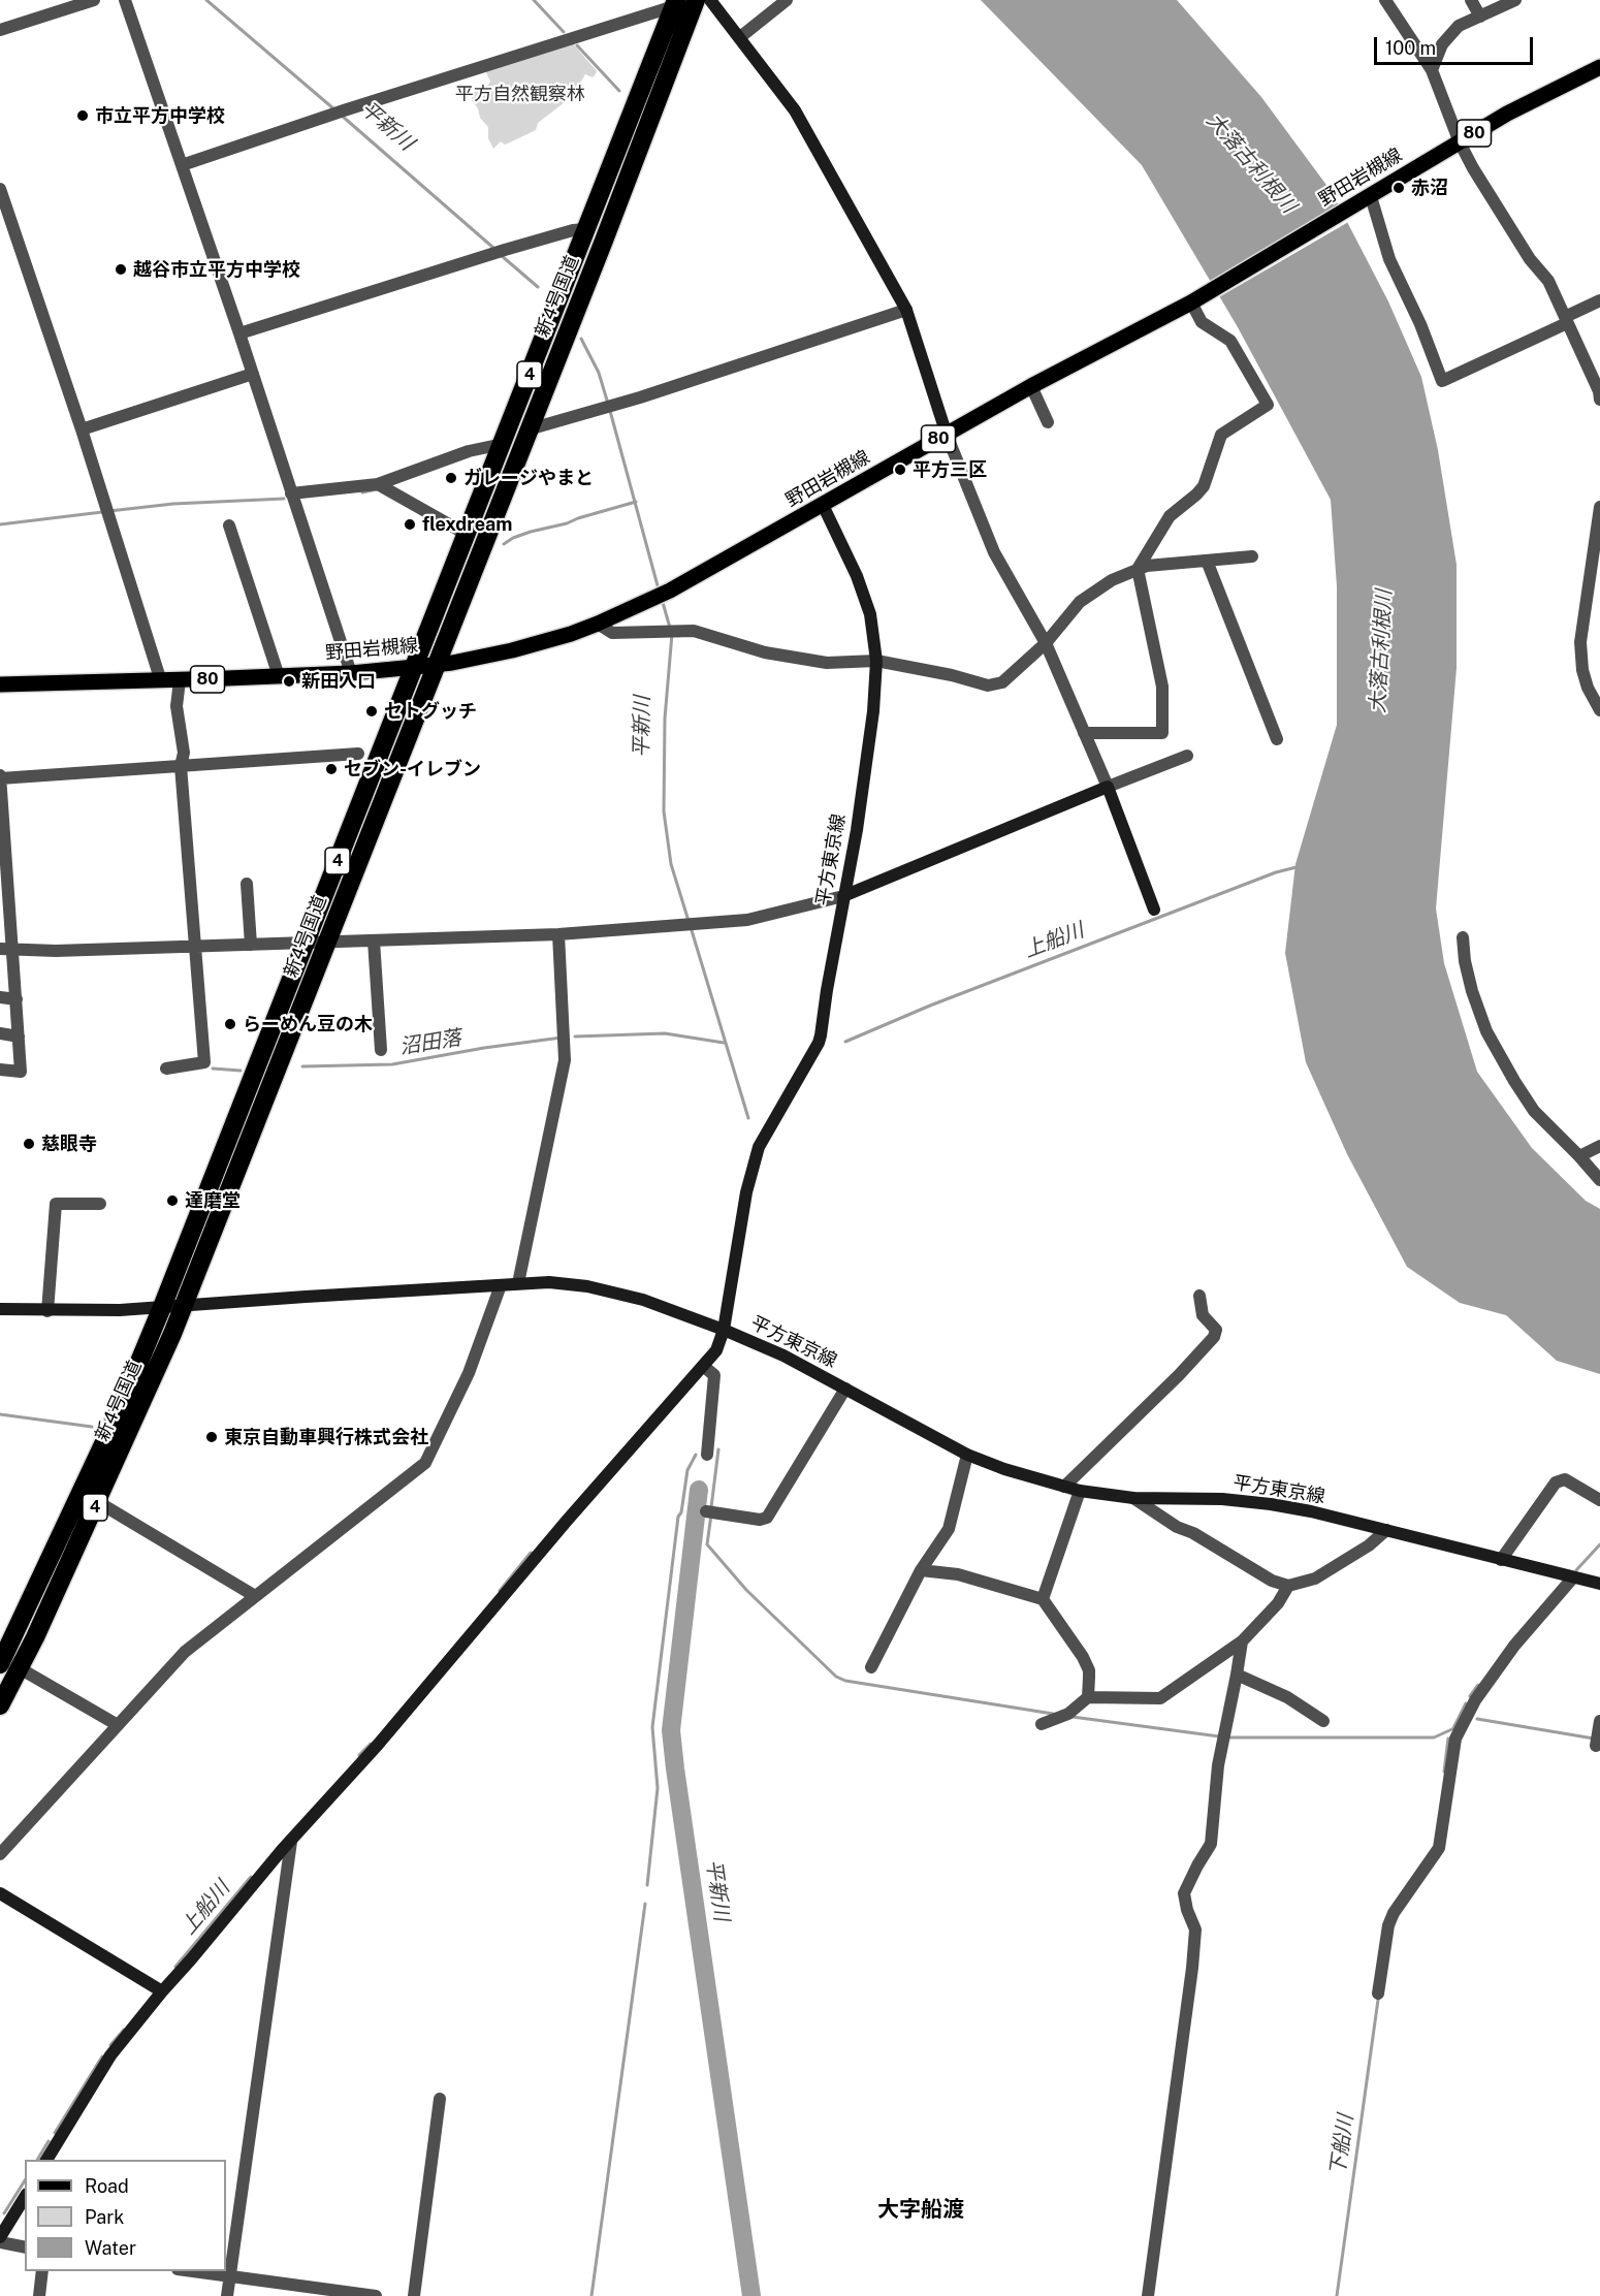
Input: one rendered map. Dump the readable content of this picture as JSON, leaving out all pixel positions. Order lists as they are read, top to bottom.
{
  "streets": {
    "highway": ["新4号国道", "4"],
    "main road": ["80", "野田岩槻線"],
    "street": ["平方東京線"]
  },
  "crossings": [
    ["野田岩槻線", "新4号国道"],
    ["野田岩槻線", "平方東京線"]
  ],
  "districts": ["大字船渡"],
  "water": [
    "平新川",
    "大落古利根川",
    "上船川",
    "沼田落",
    "下船川"
  ],
  "parks": ["平方自然観察林"],
  "places": [
    "市立平方中学校",
    "赤沼",
    "越谷市立平方中学校",
    "平方三区",
    "ガレージやまと",
    "flexdream",
    "新田入口",
    "セトグッチ",
    "セブン-イレブン",
    "らーめん豆の木",
    "慈眼寺",
    "達磨堂",
    "東京自動車興行株式会社"
  ],
  "legend": ["Road", "Park", "Water"],
  "scale_bar": "100 m"
}
